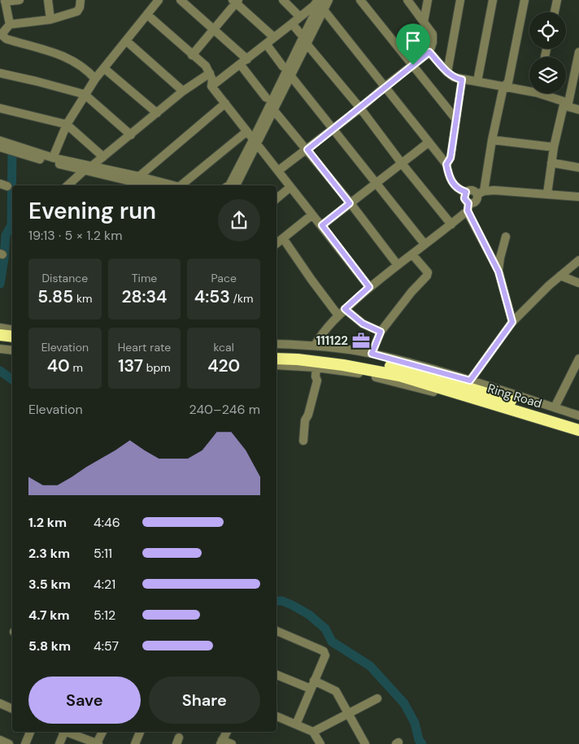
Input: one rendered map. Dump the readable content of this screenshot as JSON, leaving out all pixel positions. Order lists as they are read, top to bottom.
{
  "streets": {
    "highway": ["Ring Road"]
  },
  "places": {
    "office": ["111122"]
  },
  "page": {
    "heading": ["Evening run", "19:13 · 5 × 1.2 km"],
    "stats": [
      ["Distance", "5.85 km"],
      ["Time", "28:34"],
      ["Pace", "4:53 /km"],
      ["Elevation", "40 m"],
      ["Heart rate", "137 bpm"],
      ["kcal", "420"]
    ],
    "chart": ["Elevation", "240–246 m"],
    "list": [
      {
        "name": "1.2 km",
        "note": "4:46"
      },
      {
        "name": "2.3 km",
        "note": "5:11"
      },
      {
        "name": "3.5 km",
        "note": "4:21"
      },
      {
        "name": "4.7 km",
        "note": "5:12"
      },
      {
        "name": "5.8 km",
        "note": "4:57"
      }
    ],
    "buttons": ["Save", "Share"]
  }
}
